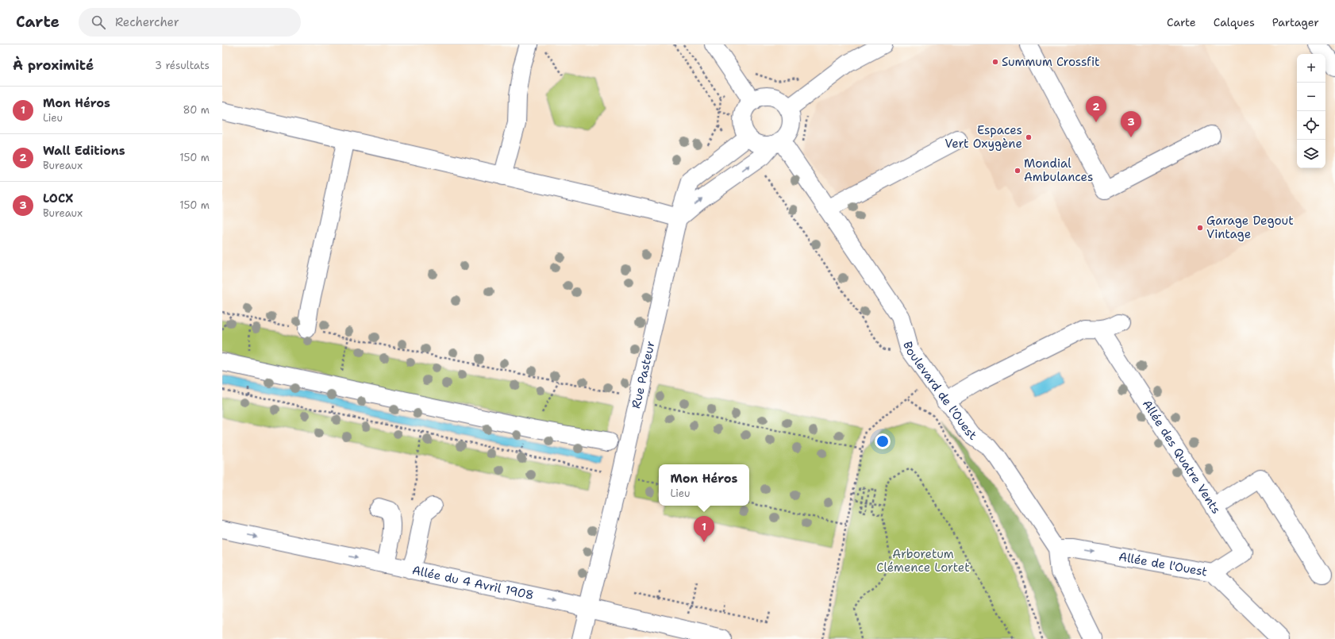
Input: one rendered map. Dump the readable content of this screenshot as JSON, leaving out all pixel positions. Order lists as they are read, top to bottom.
{
  "streets": {
    "street": [
      "Rue Pasteur",
      "Boulevard de l'Ouest",
      "Allée des Quatre Vents",
      "Allée de l'Ouest",
      "Allée du 4 Avril 1908"
    ]
  },
  "crossings": [
    ["Rue Pasteur", "Boulevard de l'Ouest"],
    ["Rue Pasteur", "Allée du 4 Avril 1908"],
    ["Boulevard de l'Ouest", "Allée de l'Ouest"],
    ["Allée des Quatre Vents", "Allée de l'Ouest"]
  ],
  "one_way": ["Allée de l'Ouest", "Allée du 4 Avril 1908"],
  "parks": ["Arboretum Clémence Lortet"],
  "places": [
    "Summum Crossfit",
    "Espaces Vert Oxygène",
    "Mondial Ambulances",
    "Garage Degout Vintage"
  ],
  "page": {
    "header": "Carte",
    "search": "Rechercher",
    "nav": ["Carte", "Calques", "Partager"],
    "heading": ["À proximité", "3 résultats"],
    "map_buttons": ["+", "−"],
    "list": [
      {
        "mark": "1",
        "name": "Mon Héros",
        "note": "Lieu",
        "value": "80 m"
      },
      {
        "mark": "2",
        "name": "Wall Editions",
        "note": "Bureaux",
        "value": "150 m"
      },
      {
        "mark": "3",
        "name": "LOCX",
        "note": "Bureaux",
        "value": "150 m"
      }
    ],
    "pins": ["2", "3", "1"],
    "popup": ["Mon Héros", "Lieu"]
  }
}
